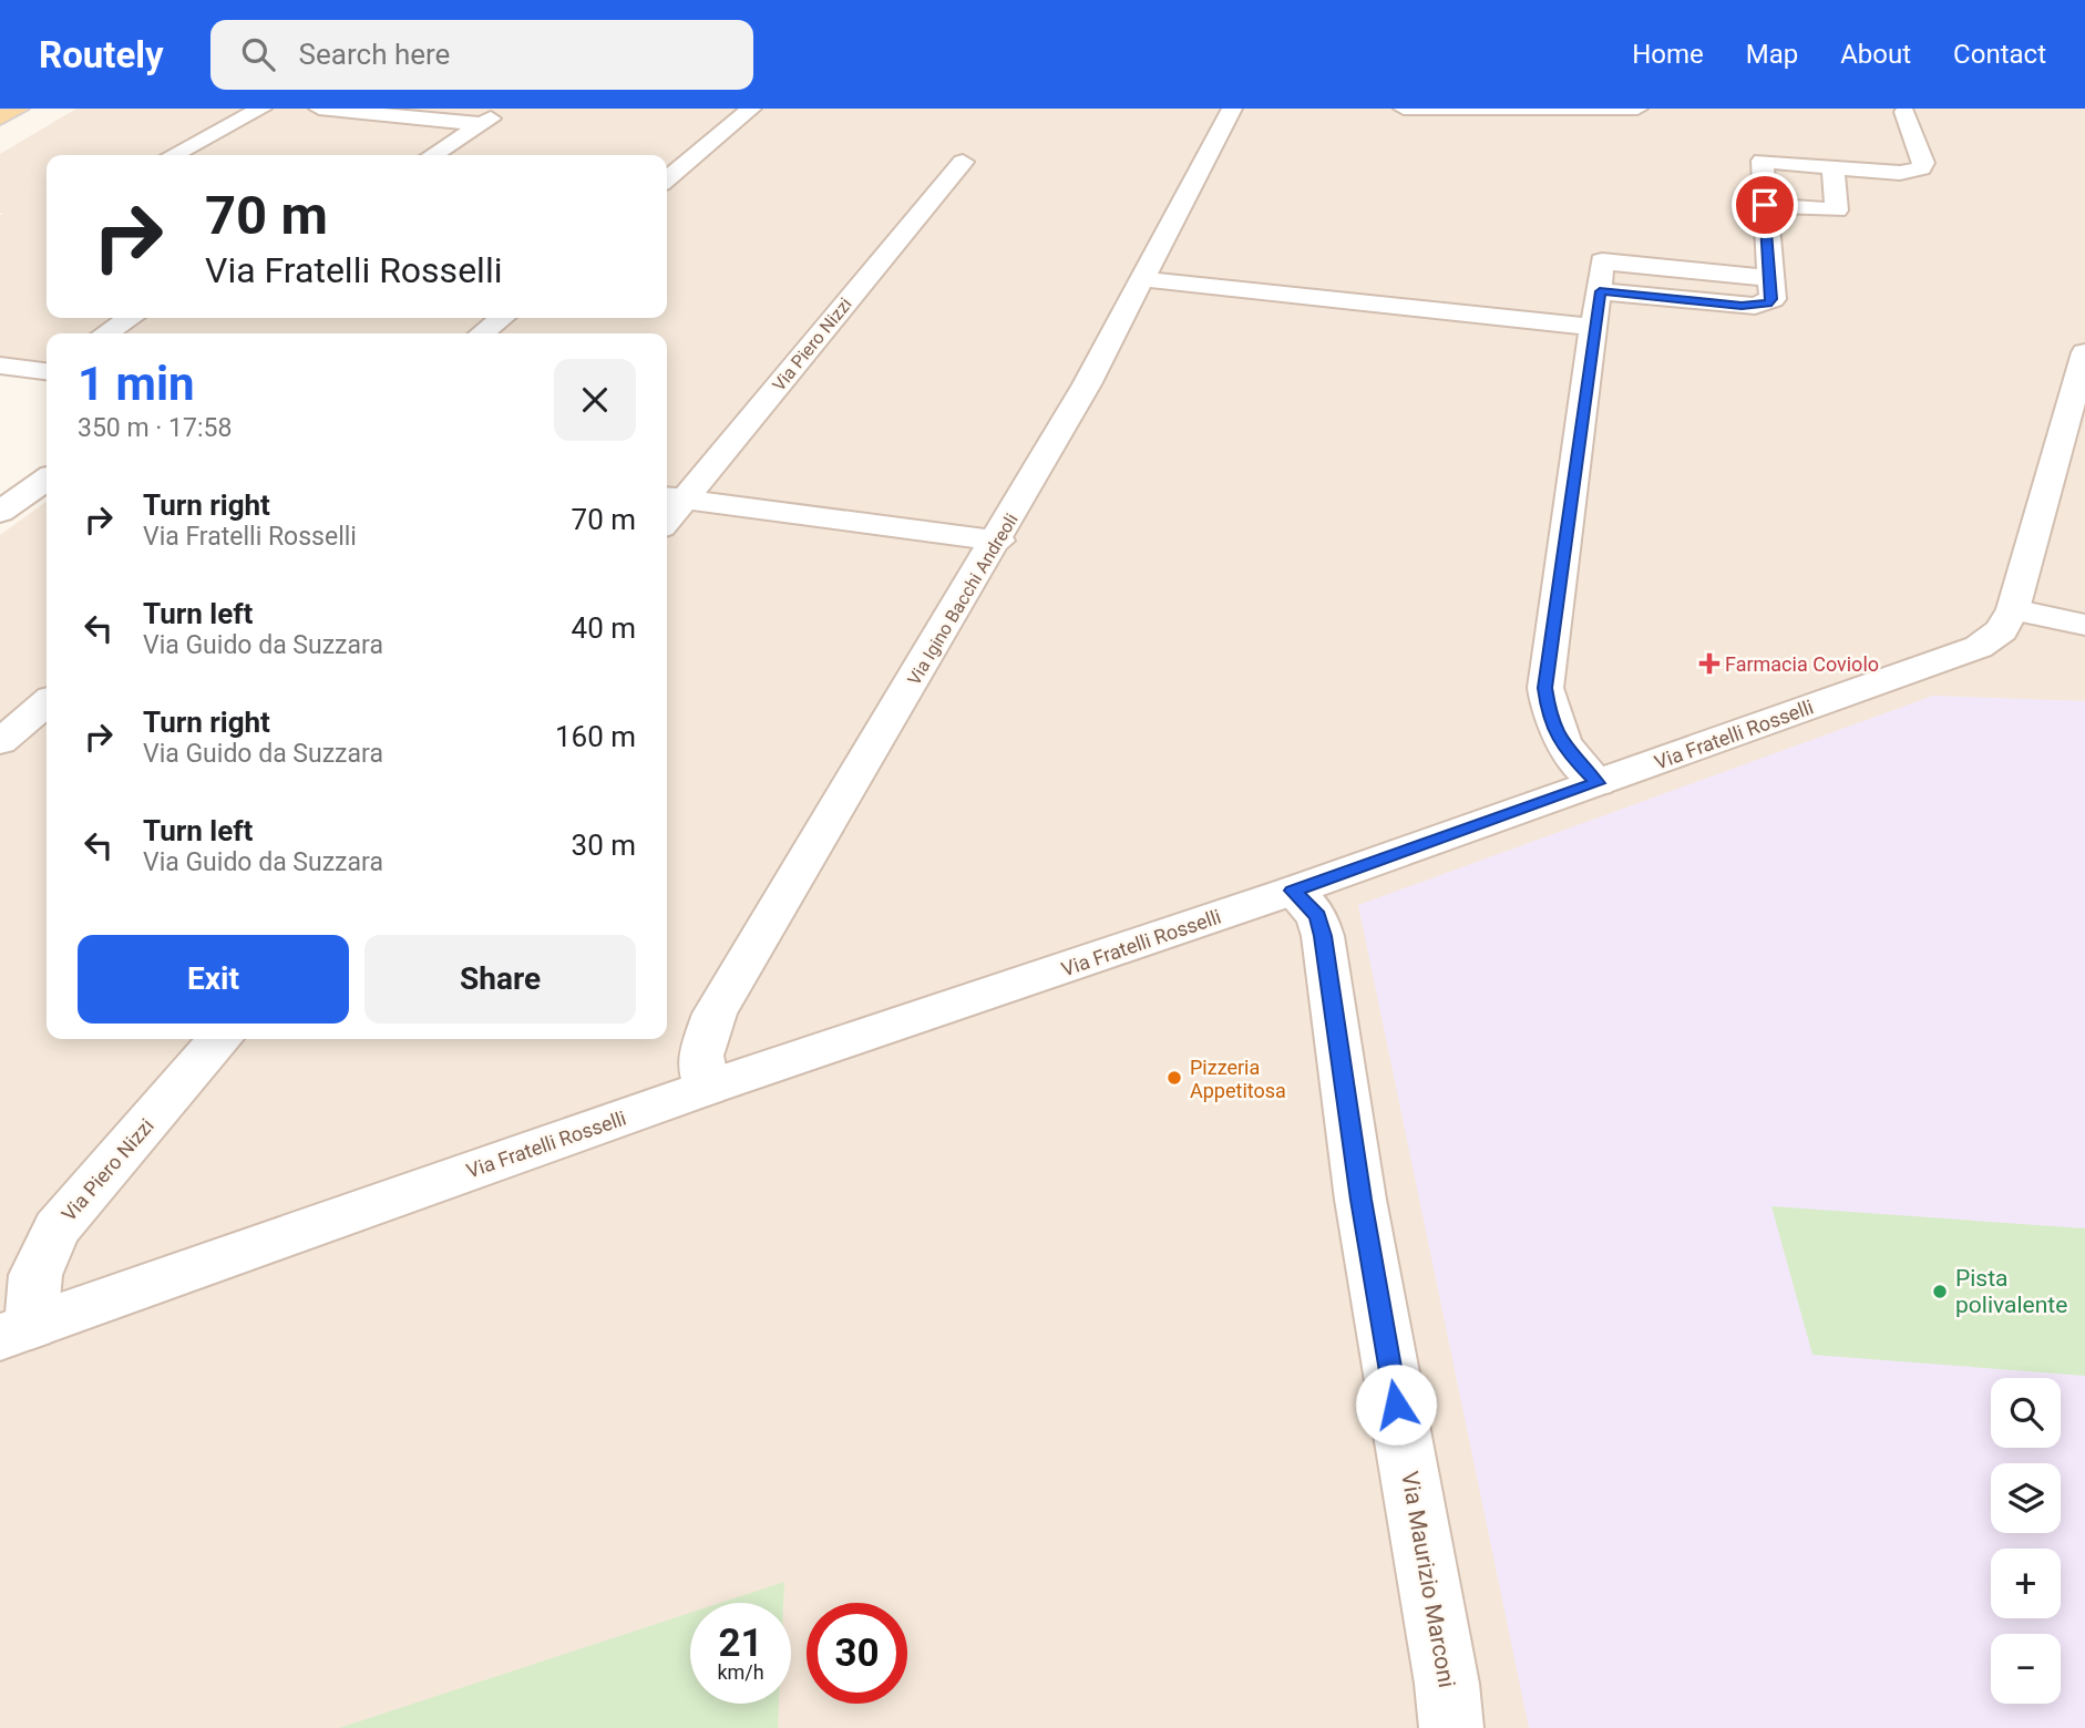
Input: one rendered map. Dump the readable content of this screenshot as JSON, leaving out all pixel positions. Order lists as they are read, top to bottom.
{
  "streets": {
    "street": [
      "Via Piero Nizzi",
      "Via Igino Bacchi Andreoli",
      "Via Fratelli Rosselli",
      "Via Maurizio Marconi"
    ]
  },
  "crossings": [
    ["Via Piero Nizzi", "Via Fratelli Rosselli"],
    ["Via Igino Bacchi Andreoli", "Via Fratelli Rosselli"],
    ["Via Fratelli Rosselli", "Via Maurizio Marconi"]
  ],
  "places": {
    "health": ["Farmacia Coviolo"],
    "other": ["Pizzeria Appetitosa", "Pista polivalente"]
  },
  "page": {
    "header": "Routely",
    "search": "Search here",
    "nav": [
      "Home",
      "Map",
      "About",
      "Contact"
    ],
    "turn": ["70 m", "Via Fratelli Rosselli"],
    "heading": ["1 min", "350 m · 17:58"],
    "list": [
      {
        "name": "Turn right",
        "note": "Via Fratelli Rosselli",
        "value": "70 m"
      },
      {
        "name": "Turn left",
        "note": "Via Guido da Suzzara",
        "value": "40 m"
      },
      {
        "name": "Turn right",
        "note": "Via Guido da Suzzara",
        "value": "160 m"
      },
      {
        "name": "Turn left",
        "note": "Via Guido da Suzzara",
        "value": "30 m"
      }
    ],
    "buttons": ["Exit", "Share"],
    "map_buttons": ["+", "−"],
    "speed": "21 km/h",
    "limit": "30"
  }
}
